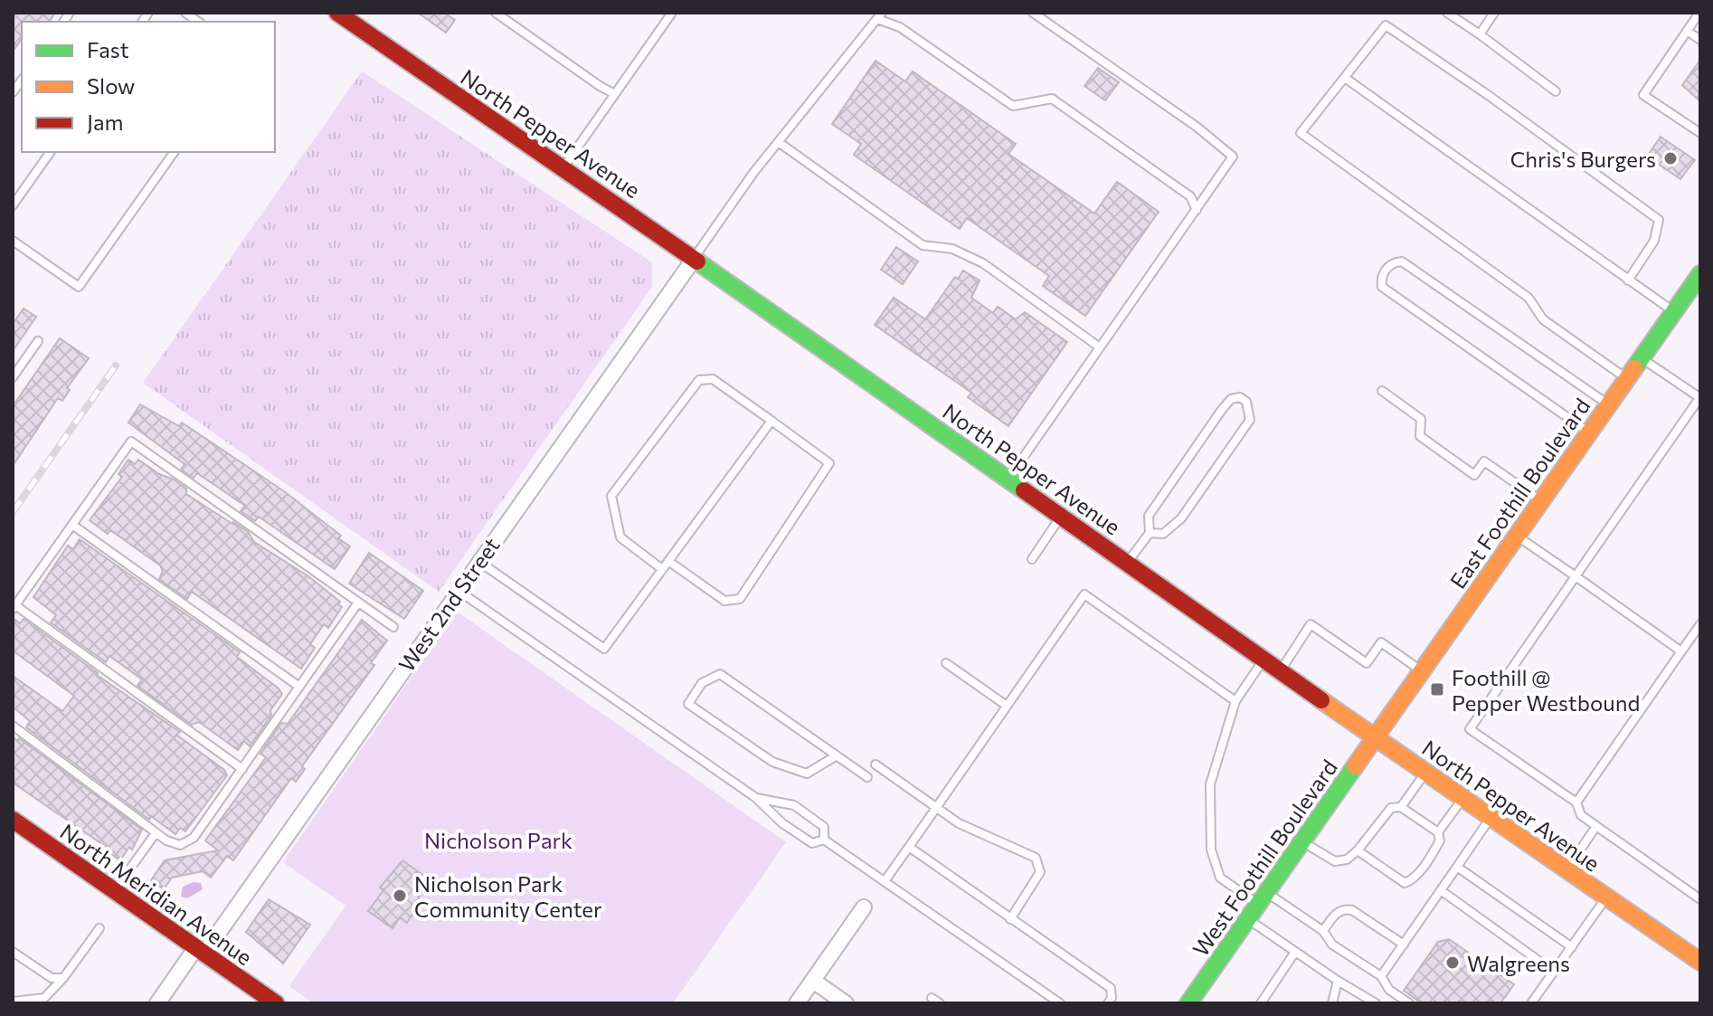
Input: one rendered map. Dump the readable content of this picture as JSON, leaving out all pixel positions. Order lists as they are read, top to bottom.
{
  "streets": {
    "main road": [
      "North Pepper Avenue",
      "East Foothill Boulevard",
      "West Foothill Boulevard",
      "North Meridian Avenue"
    ],
    "street": ["West 2nd Street"]
  },
  "crossings": [
    ["North Pepper Avenue", "East Foothill Boulevard"],
    ["North Pepper Avenue", "West 2nd Street"],
    ["North Pepper Avenue", "West Foothill Boulevard"],
    ["East Foothill Boulevard", "West Foothill Boulevard"],
    ["West 2nd Street", "North Meridian Avenue"]
  ],
  "parks": ["Nicholson Park"],
  "places": {
    "other": ["Chris's Burgers", "Nicholson Park Community Center", "Walgreens"],
    "transit": ["Foothill @ Pepper Westbound"]
  },
  "legend": ["Fast", "Slow", "Jam"]
}
